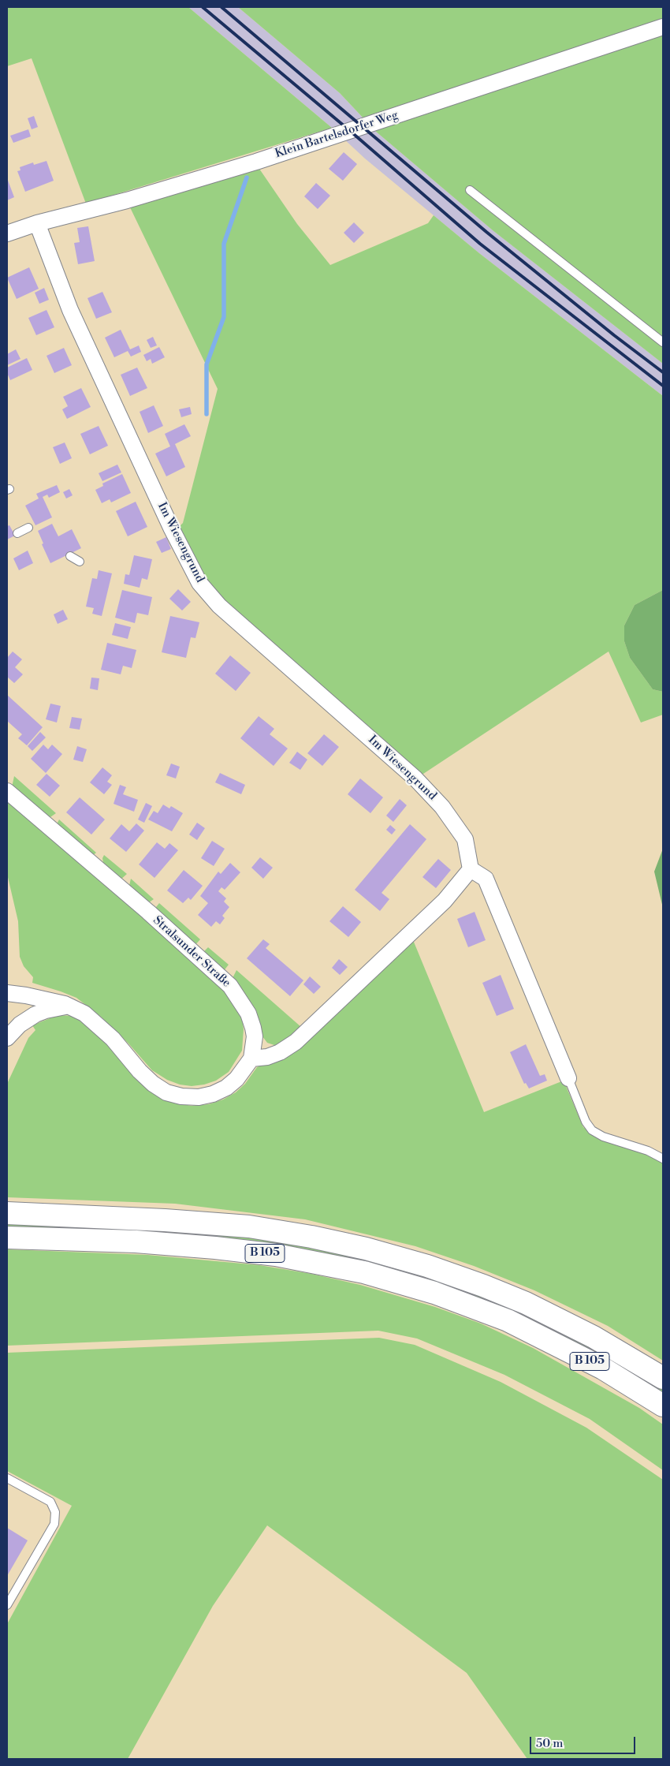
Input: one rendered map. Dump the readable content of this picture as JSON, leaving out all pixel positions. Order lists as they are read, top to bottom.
{
  "streets": {
    "highway": ["B 105"],
    "street": ["Klein Bartelsdorfer Weg", "Im Wiesengrund", "Stralsunder Straße"]
  },
  "crossings": [
    ["Klein Bartelsdorfer Weg", "Im Wiesengrund"]
  ],
  "scale_bar": "50 m"
}
